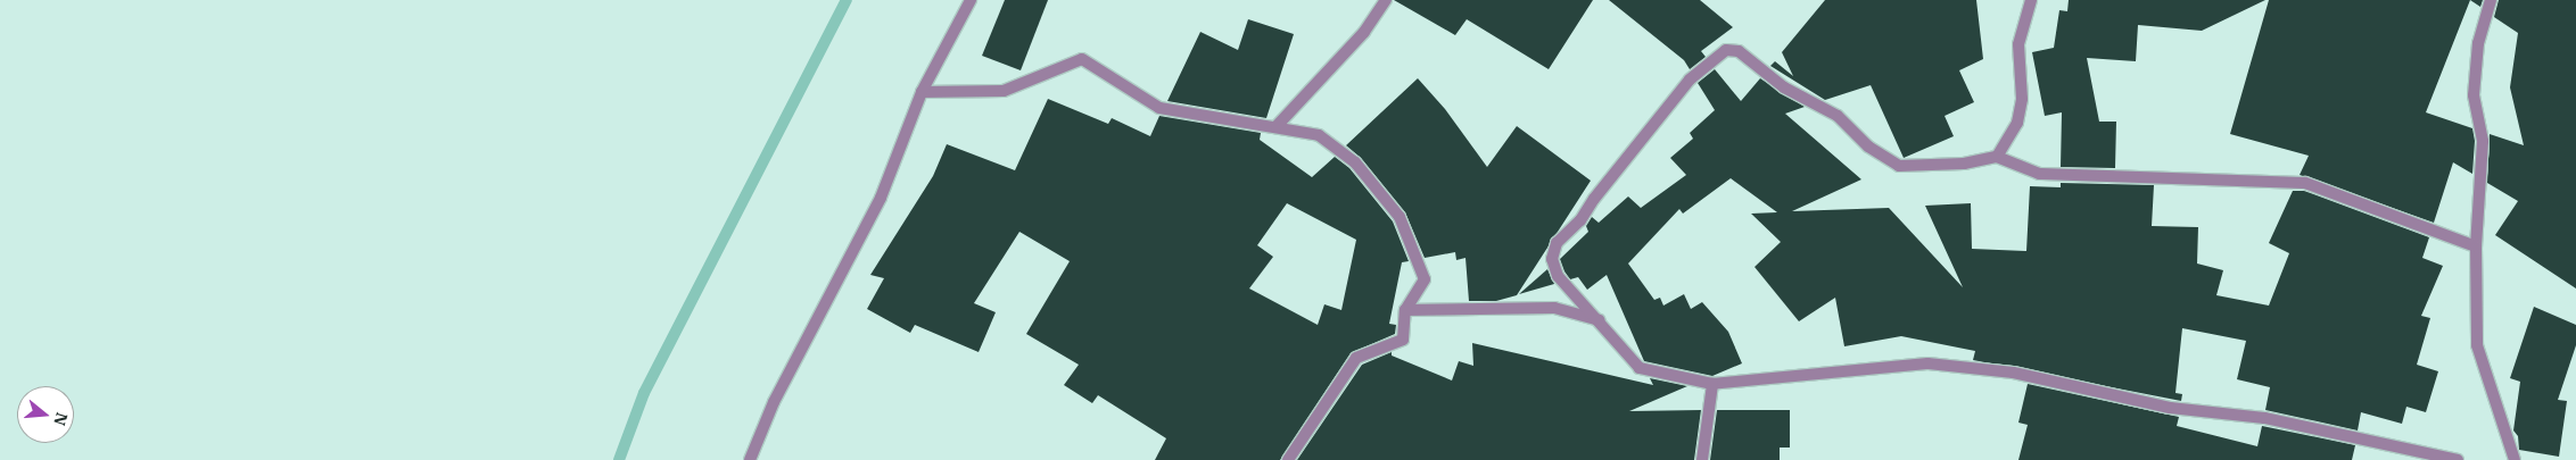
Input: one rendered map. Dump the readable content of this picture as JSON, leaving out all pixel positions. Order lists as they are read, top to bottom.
{
  "north": "right"
}
